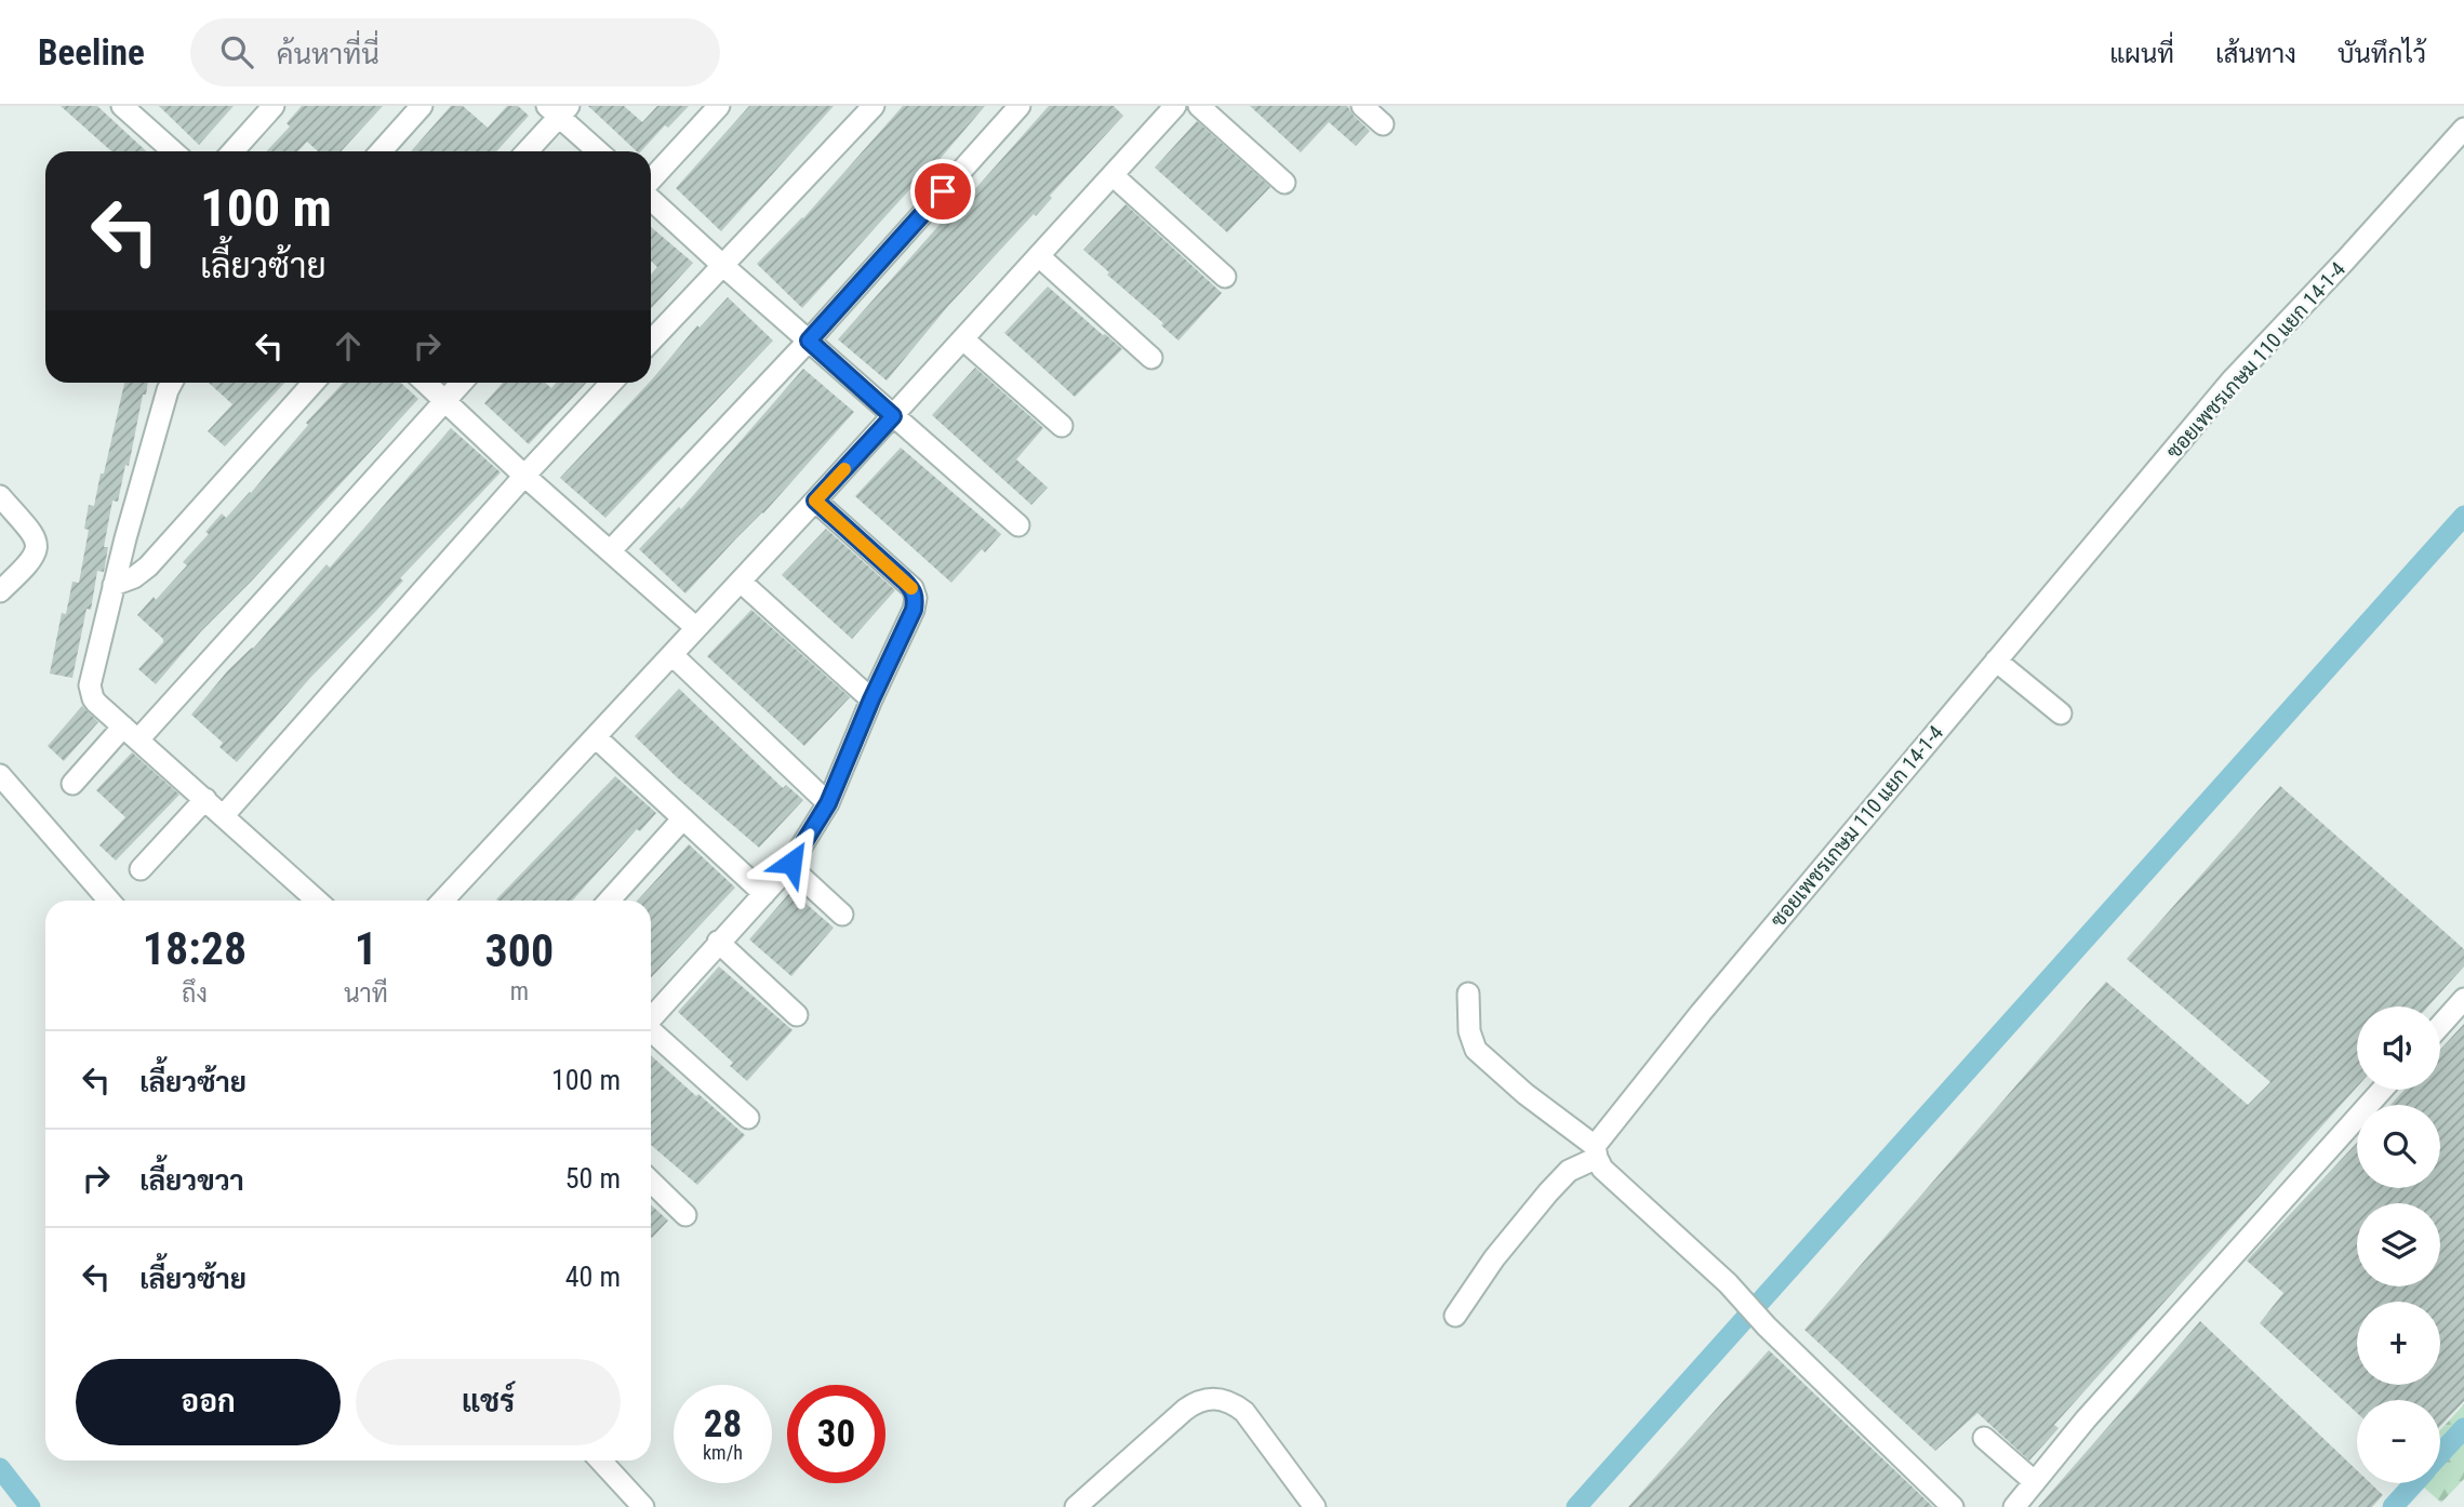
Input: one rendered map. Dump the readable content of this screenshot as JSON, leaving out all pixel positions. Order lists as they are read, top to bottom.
{
  "streets": {
    "street": ["ซอยเพชรเกษม 110 แยก 14-1-4"]
  },
  "page": {
    "header": "Beeline",
    "search": "ค้นหาที่นี่",
    "nav": ["แผนที่", "เส้นทาง", "บันทึกไว้"],
    "turn": ["100 m", "เลี้ยวซ้าย"],
    "eta": [
      "18:28",
      "ถึง",
      "1",
      "นาที",
      "300",
      "m"
    ],
    "map_buttons": ["+", "−"],
    "list": [
      {
        "name": "เลี้ยวซ้าย",
        "value": "100 m"
      },
      {
        "name": "เลี้ยวขวา",
        "value": "50 m"
      },
      {
        "name": "เลี้ยวซ้าย",
        "value": "40 m"
      }
    ],
    "buttons": ["ออก", "แชร์"],
    "speed": "28 km/h",
    "limit": "30"
  }
}
